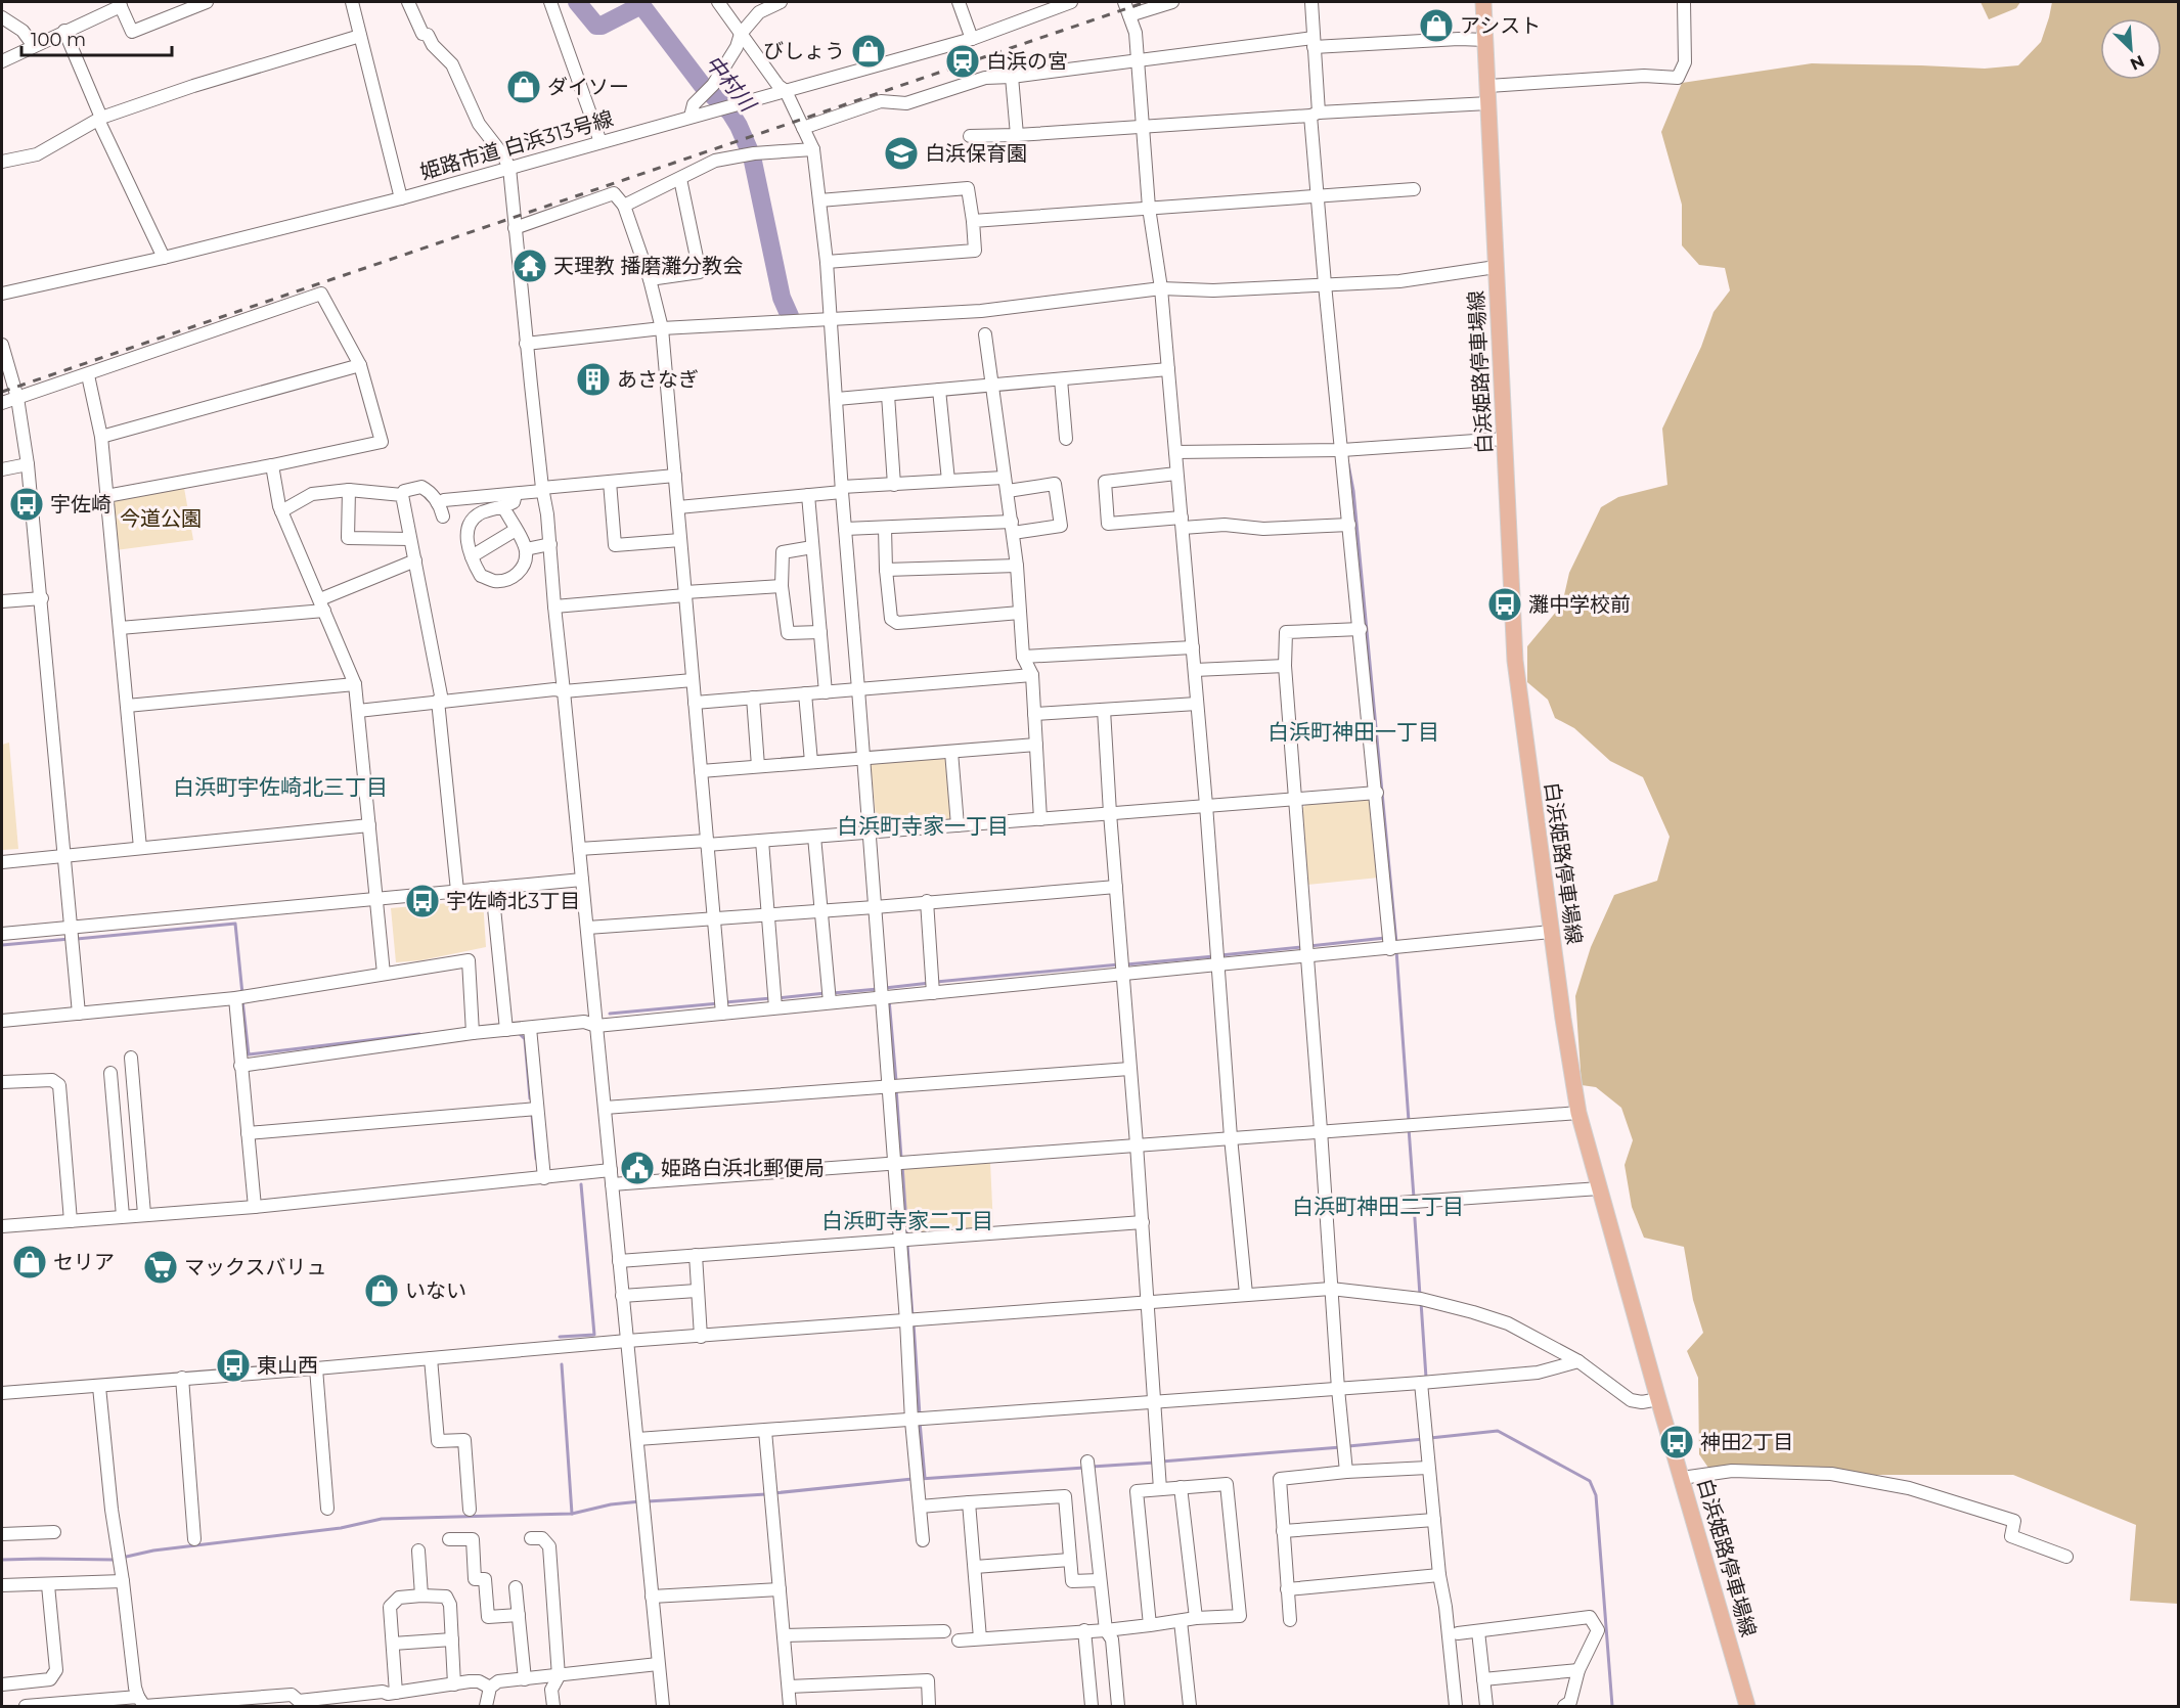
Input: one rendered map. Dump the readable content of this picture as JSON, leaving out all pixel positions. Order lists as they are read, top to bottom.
{
  "streets": {
    "main road": ["白浜姫路停車場線"],
    "street": ["姫路市道 白浜313号線"]
  },
  "districts": [
    "白浜町神田一丁目",
    "白浜町宇佐崎北三丁目",
    "白浜町寺家一丁目",
    "白浜町神田二丁目",
    "白浜町寺家二丁目"
  ],
  "water": ["中村川"],
  "parks": ["今道公園"],
  "places": {
    "shop": [
      "アシスト",
      "びしょう",
      "ダイソー",
      "セリア",
      "いない"
    ],
    "station": ["白浜の宮"],
    "school or university": ["白浜保育園"],
    "temple": ["天理教 播磨灘分教会"],
    "building": ["あさなぎ"],
    "bus stop": [
      "宇佐崎",
      "灘中学校前",
      "宇佐崎北3丁目",
      "東山西",
      "神田2丁目"
    ],
    "public building": ["姫路白浜北郵便局"],
    "supermarket": ["マックスバリュ"]
  },
  "scale_bar": "100 m",
  "north": "bottom right"
}
